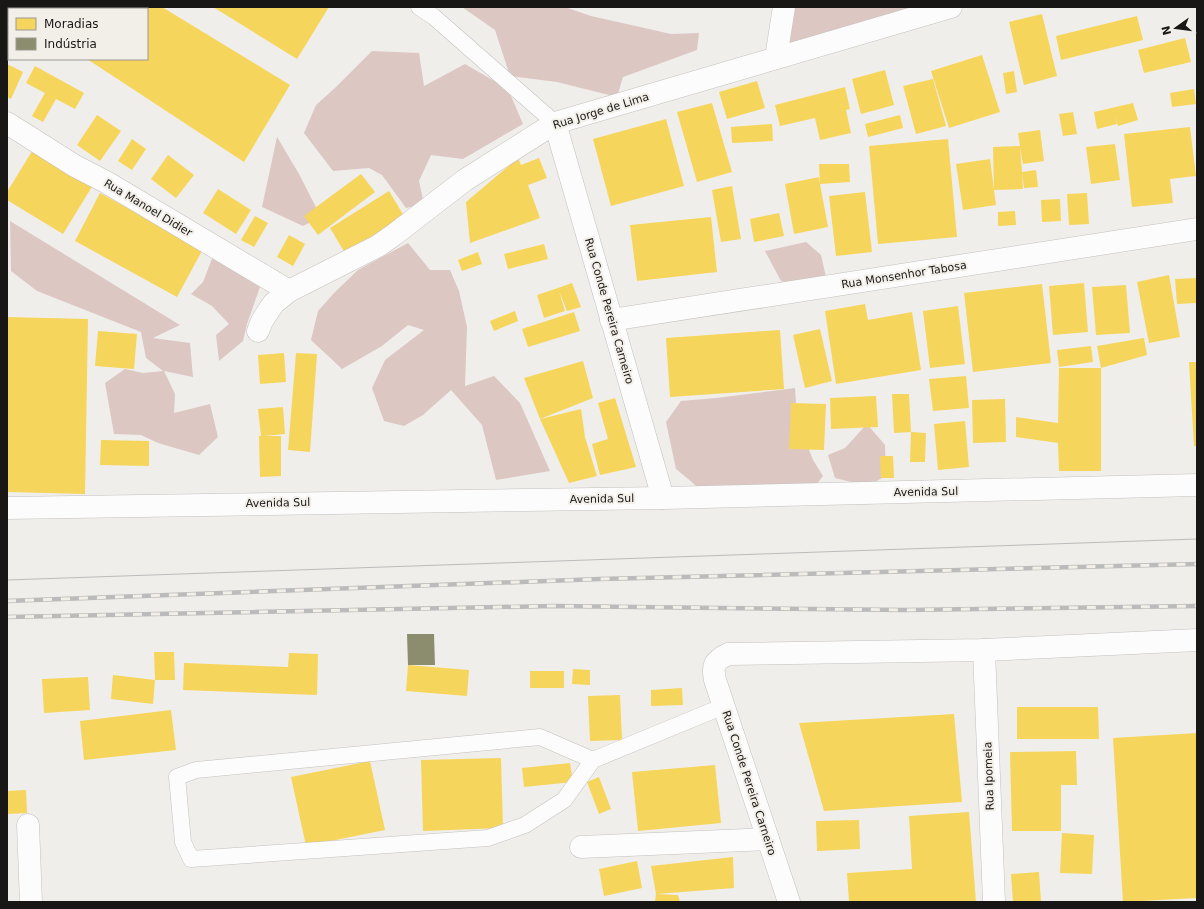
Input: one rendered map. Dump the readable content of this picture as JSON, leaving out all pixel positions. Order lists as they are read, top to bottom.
{
  "streets": {
    "street": [
      "Rua Jorge de Lima",
      "Rua Manoel Didier",
      "Rua Monsenhor Tabosa",
      "Rua Conde Pereira Carneiro",
      "Avenida Sul",
      "Rua Ipomeia"
    ]
  },
  "crossings": [
    ["Rua Jorge de Lima", "Rua Manoel Didier"],
    ["Rua Jorge de Lima", "Rua Conde Pereira Carneiro"],
    ["Rua Monsenhor Tabosa", "Rua Conde Pereira Carneiro"],
    ["Rua Conde Pereira Carneiro", "Avenida Sul"],
    ["Rua Conde Pereira Carneiro", "Rua Ipomeia"]
  ],
  "legend": ["Moradias", "Indústria"],
  "north": "left"
}
